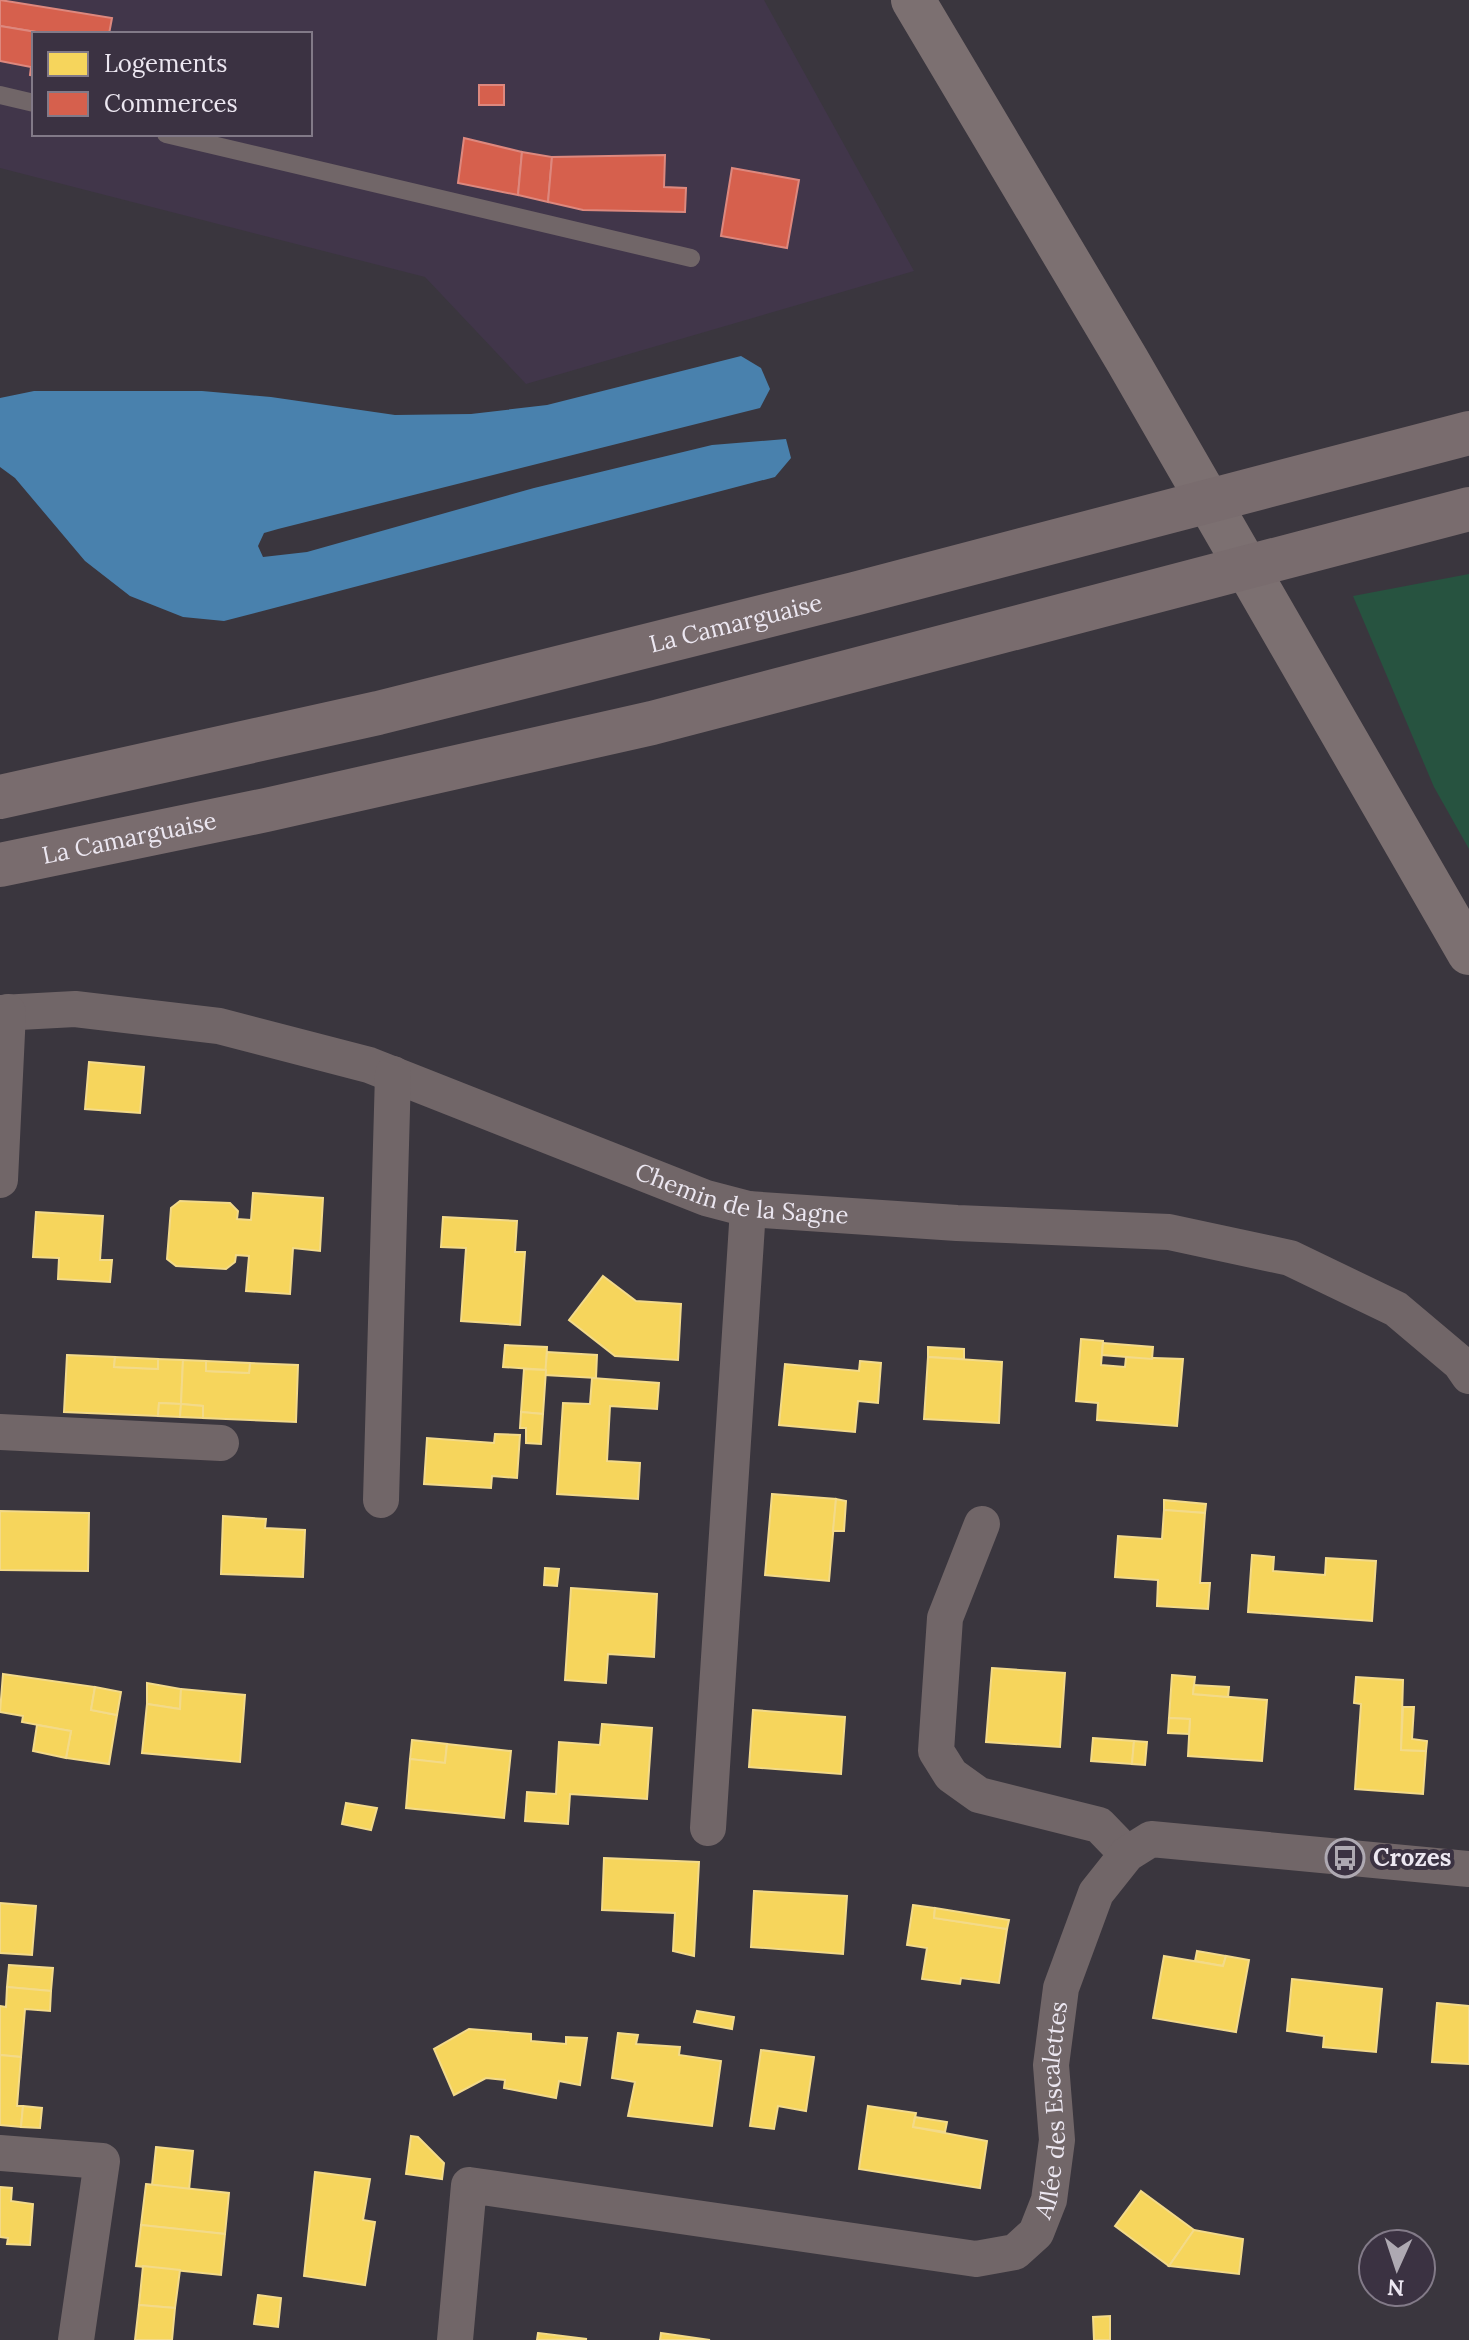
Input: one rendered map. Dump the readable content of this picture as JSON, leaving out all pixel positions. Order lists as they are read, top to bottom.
{
  "streets": {
    "highway": ["La Camarguaise"],
    "street": ["Chemin de la Sagne", "Allée des Escalettes"]
  },
  "places": {
    "bus stop": ["Crozes"]
  },
  "legend": ["Logements", "Commerces"],
  "north": "bottom"
}
